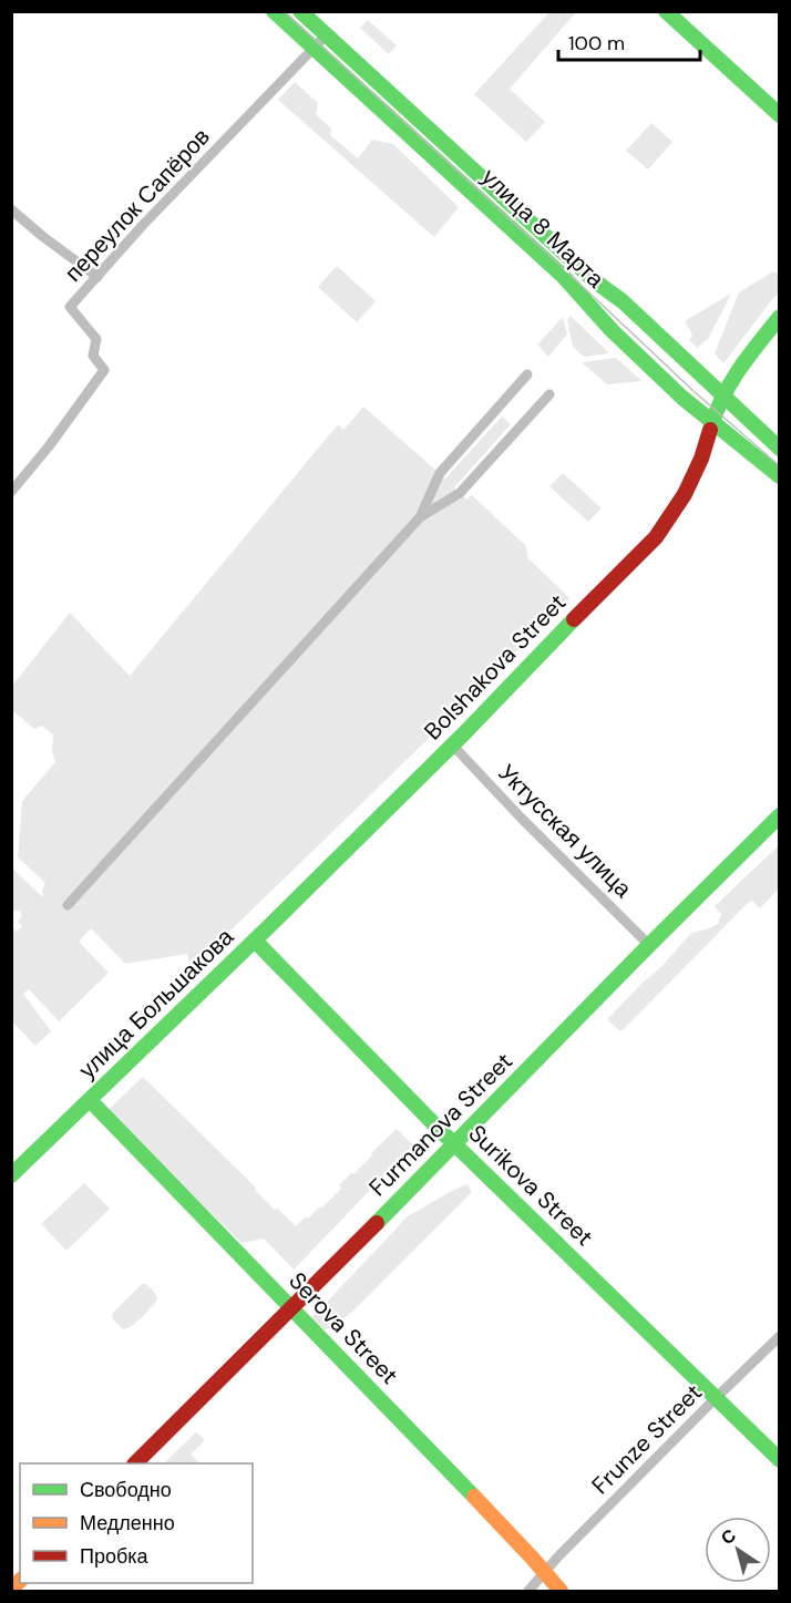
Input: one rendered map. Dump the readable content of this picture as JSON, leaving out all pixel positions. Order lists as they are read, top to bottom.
{
  "streets": {
    "street": [
      "переулок Сапёров",
      "улица 8 Марта",
      "Bolshakova Street",
      "Уктусская улица",
      "улица Большакова",
      "Furmanova Street",
      "Surikova Street",
      "Serova Street",
      "Frunze Street"
    ]
  },
  "crossings": [
    ["переулок Сапёров", "улица 8 Марта"],
    ["улица 8 Марта", "Bolshakova Street"],
    ["Bolshakova Street", "Уктусская улица"],
    ["Bolshakova Street", "улица Большакова"],
    ["Bolshakova Street", "Surikova Street"],
    ["Уктусская улица", "Furmanova Street"],
    ["улица Большакова", "Surikova Street"],
    ["улица Большакова", "Serova Street"],
    ["Furmanova Street", "Surikova Street"],
    ["Furmanova Street", "Serova Street"],
    ["Surikova Street", "Frunze Street"],
    ["Serova Street", "Frunze Street"]
  ],
  "legend": ["Свободно", "Медленно", "Пробка"],
  "scale_bar": "100 m",
  "north": "top left"
}
